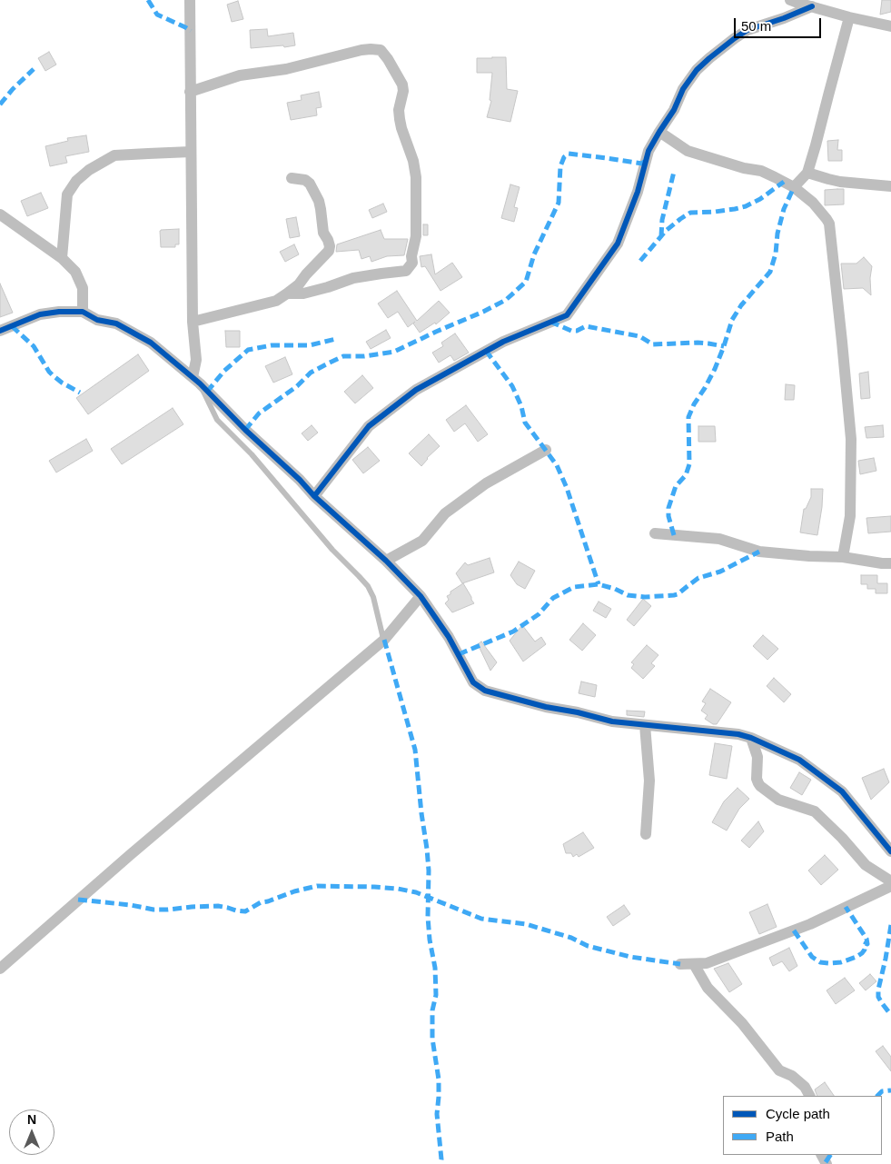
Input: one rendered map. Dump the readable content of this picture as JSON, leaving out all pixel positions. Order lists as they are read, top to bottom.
{
  "legend": ["Cycle path", "Path"],
  "scale_bar": "50 m",
  "north": "top"
}
